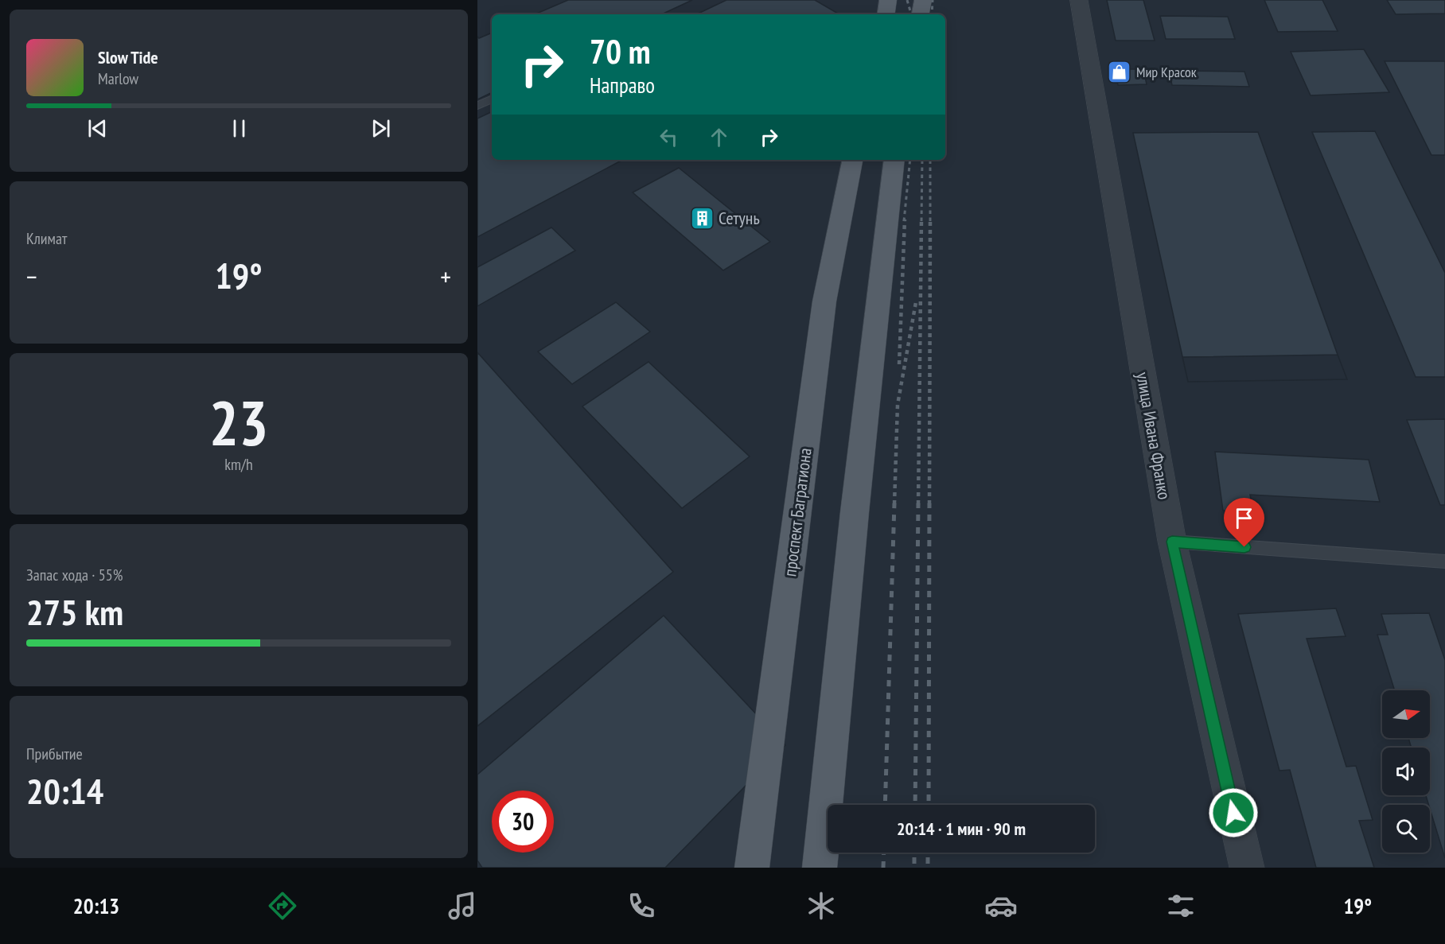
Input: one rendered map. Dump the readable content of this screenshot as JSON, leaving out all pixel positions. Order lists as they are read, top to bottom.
{
  "streets": {
    "main road": ["проспект Багратиона"],
    "street": ["улица Ивана Франко"]
  },
  "places": {
    "shop": ["Мир Красок"],
    "building": ["Сетунь"]
  },
  "north": "right",
  "page": {
    "turn": ["70 m", "Направо"],
    "song": ["Slow Tide", "Marlow"],
    "tile": [
      "Климат",
      ["23", "km/h"],
      ["Запас хода · 55%", "275 km"],
      ["Прибытие", "20:14"]
    ],
    "heat": ["−", "19°", "+"],
    "limit": "30",
    "trip": "20:14 · 1 мин · 90 m",
    "tabs": ["20:13", "19°"]
  }
}
